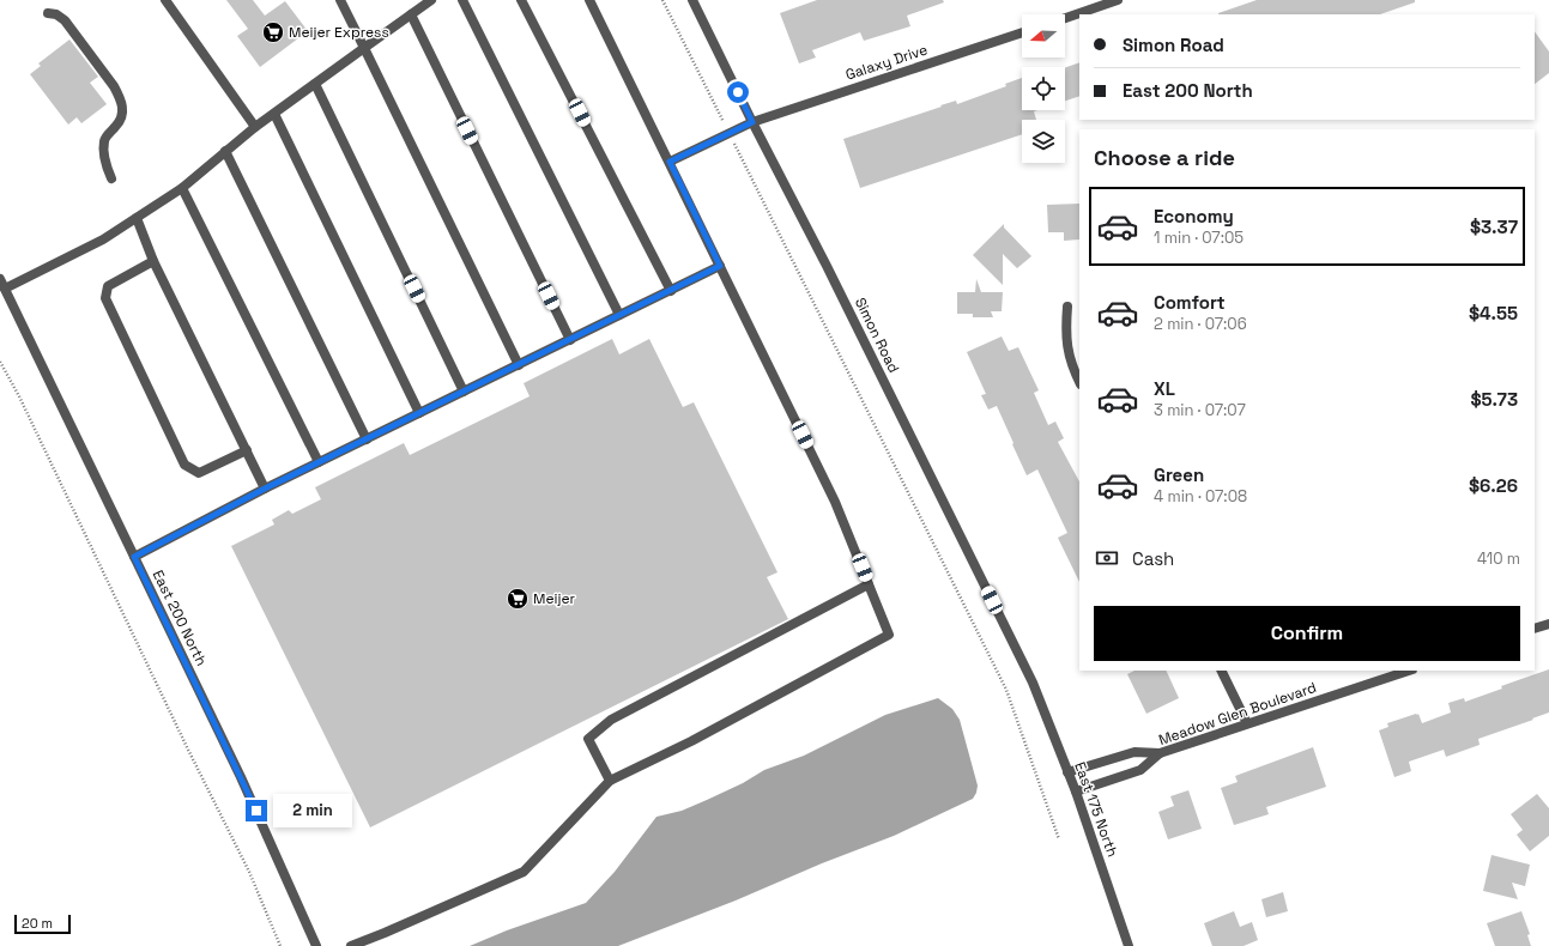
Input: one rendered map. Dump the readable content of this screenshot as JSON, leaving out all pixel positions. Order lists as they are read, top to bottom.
{
  "streets": {
    "street": [
      "Galaxy Drive",
      "Simon Road",
      "East 200 North",
      "Meadow Glen Boulevard",
      "East 175 North"
    ]
  },
  "crossings": [
    ["Galaxy Drive", "Simon Road"],
    ["Simon Road", "East 175 North"],
    ["Meadow Glen Boulevard", "East 175 North"]
  ],
  "places": {
    "supermarket": ["Meijer Express", "Meijer"]
  },
  "scale_bar": "20 m",
  "north": "left",
  "page": {
    "banner": ["Simon Road", "East 200 North"],
    "heading": "Choose a ride",
    "list": [
      {
        "name": "Economy",
        "note": "1 min · 07:05",
        "value": "$3.37"
      },
      {
        "name": "Comfort",
        "note": "2 min · 07:06",
        "value": "$4.55"
      },
      {
        "name": "XL",
        "note": "3 min · 07:07",
        "value": "$5.73"
      },
      {
        "name": "Green",
        "note": "4 min · 07:08",
        "value": "$6.26"
      }
    ],
    "pay": ["Cash", "410 m"],
    "buttons": "Confirm",
    "bubble": "2 min",
    "scale": "20 m"
  }
}
